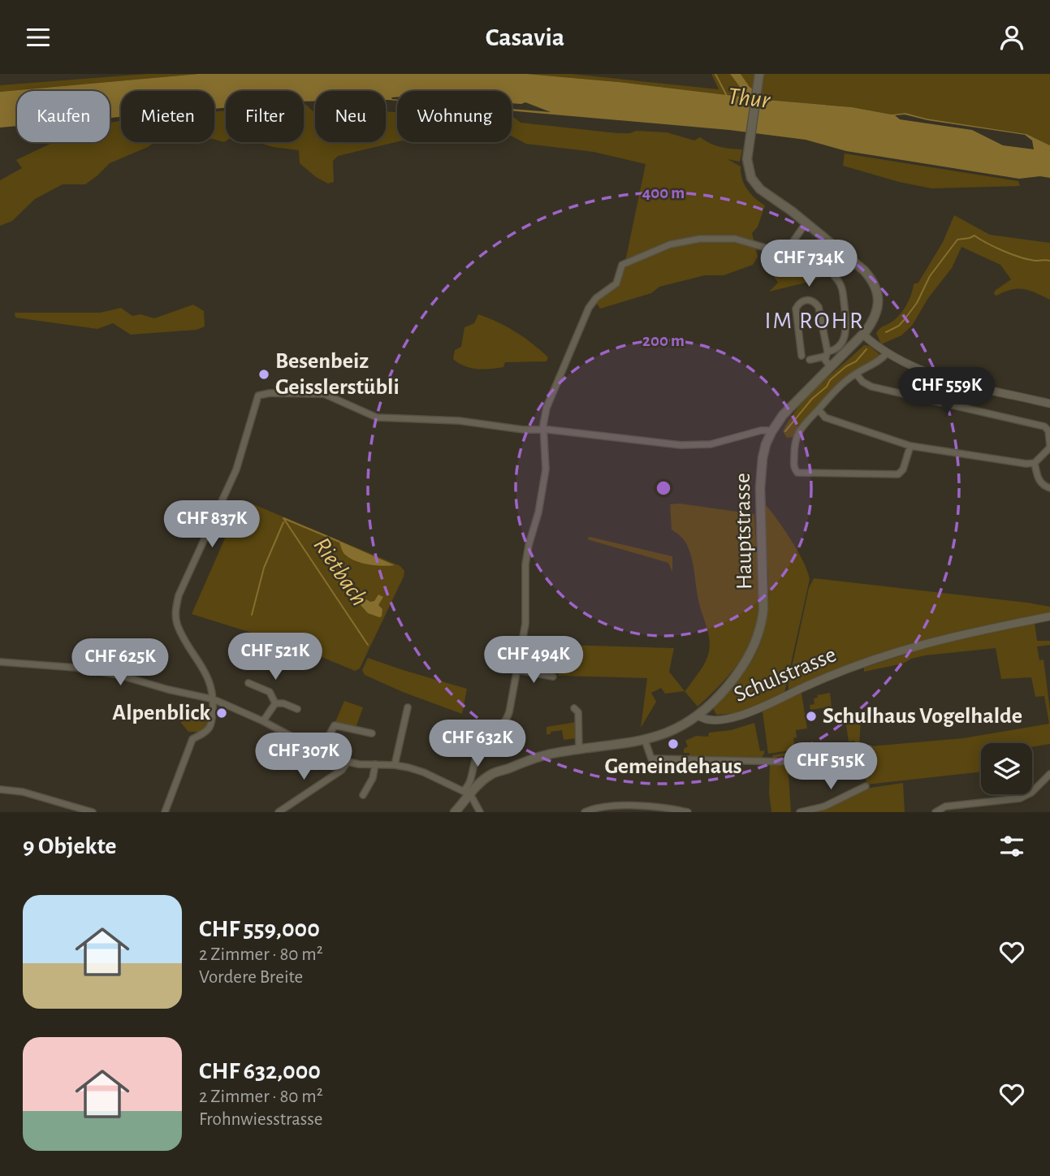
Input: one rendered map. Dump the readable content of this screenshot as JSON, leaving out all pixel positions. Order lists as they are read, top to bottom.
{
  "streets": {
    "main road": ["Hauptstrasse"],
    "street": ["Schulstrasse"]
  },
  "crossings": [
    ["Hauptstrasse", "Schulstrasse"]
  ],
  "districts": ["IM ROHR"],
  "water": ["Thur", "Rietbach"],
  "places": [
    "Besenbeiz Geisslerstübli",
    "Alpenblick",
    "Schulhaus Vogelhalde",
    "Gemeindehaus"
  ],
  "page": {
    "header": "Casavia",
    "chip": [
      "Kaufen",
      "Mieten",
      "Filter",
      "Neu",
      "Wohnung"
    ],
    "price": [
      "CHF 734K",
      "CHF 559K",
      "CHF 837K",
      "CHF 521K",
      "CHF 494K",
      "CHF 625K",
      "CHF 632K",
      "CHF 307K",
      "CHF 515K"
    ],
    "heading": "9 Objekte",
    "list": [
      {
        "name": "CHF 559,000",
        "note": "2 Zimmer · 80 m² · Vordere Breite"
      },
      {
        "name": "CHF 632,000",
        "note": "2 Zimmer · 80 m² · Frohnwiesstrasse"
      }
    ]
  },
  "rings": ["400 m", "200 m"]
}
